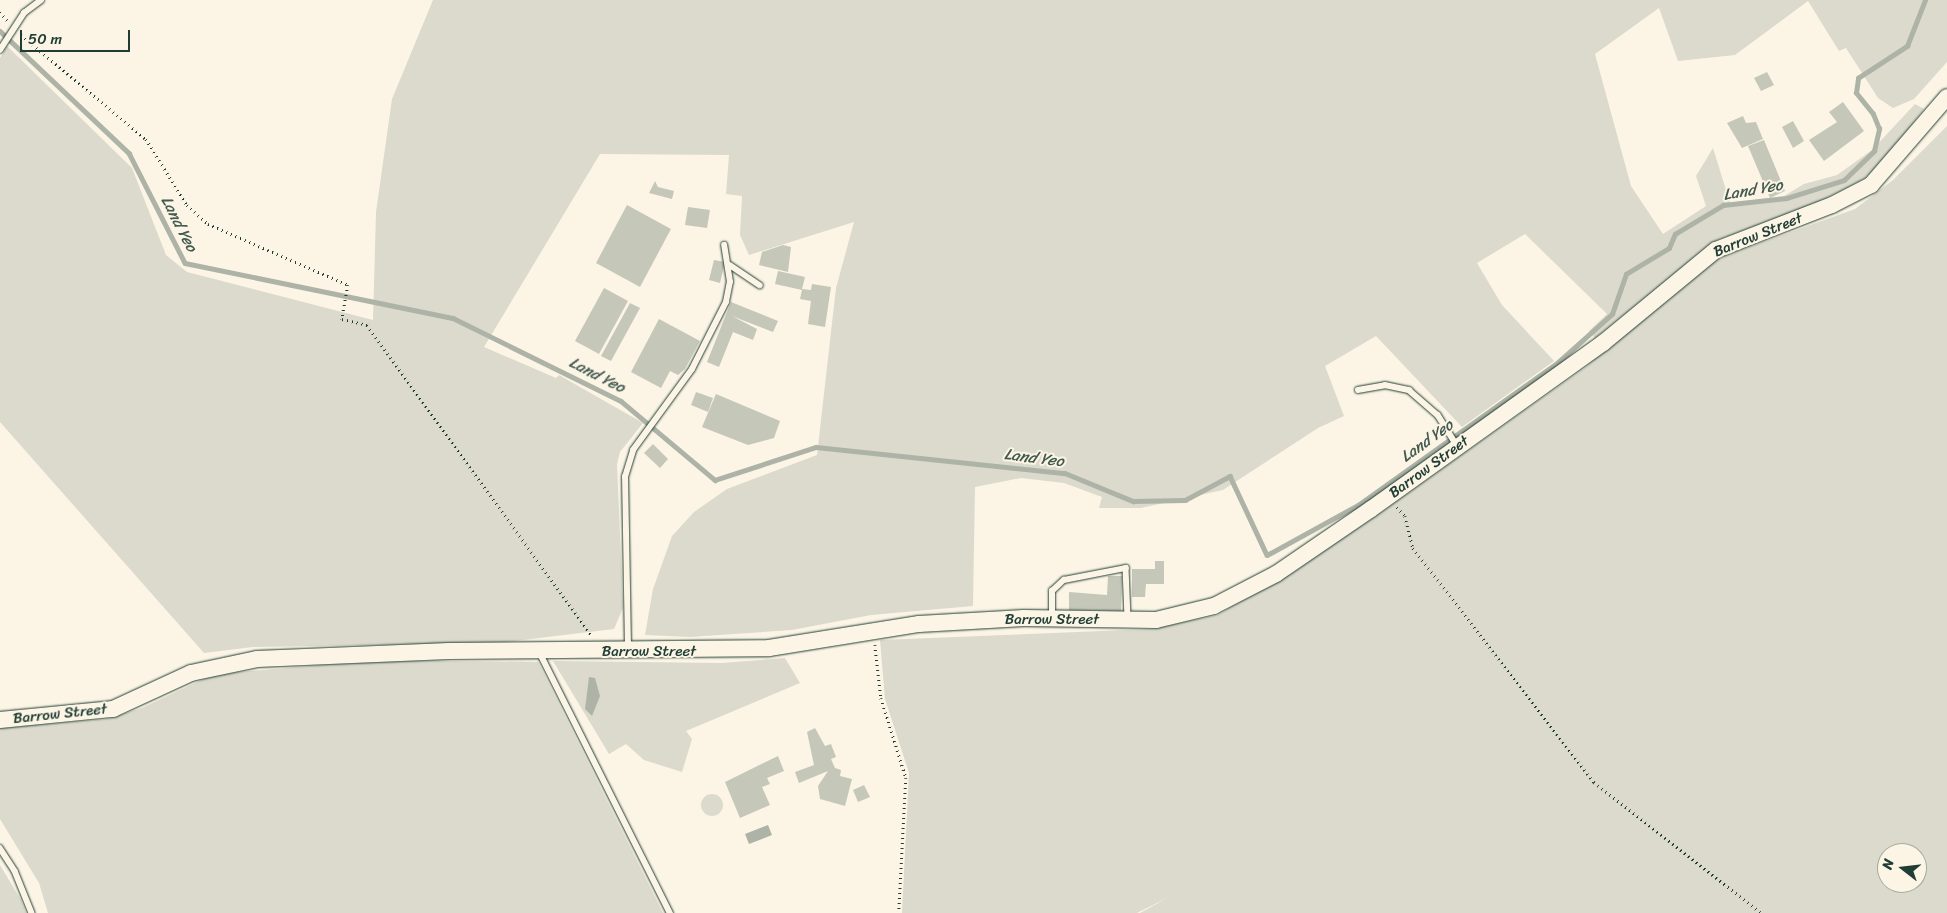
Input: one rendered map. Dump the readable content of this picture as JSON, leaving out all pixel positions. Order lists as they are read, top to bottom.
{
  "streets": {
    "main road": ["Barrow Street"]
  },
  "water": ["Land Yeo"],
  "scale_bar": "50 m",
  "north": "left"
}
